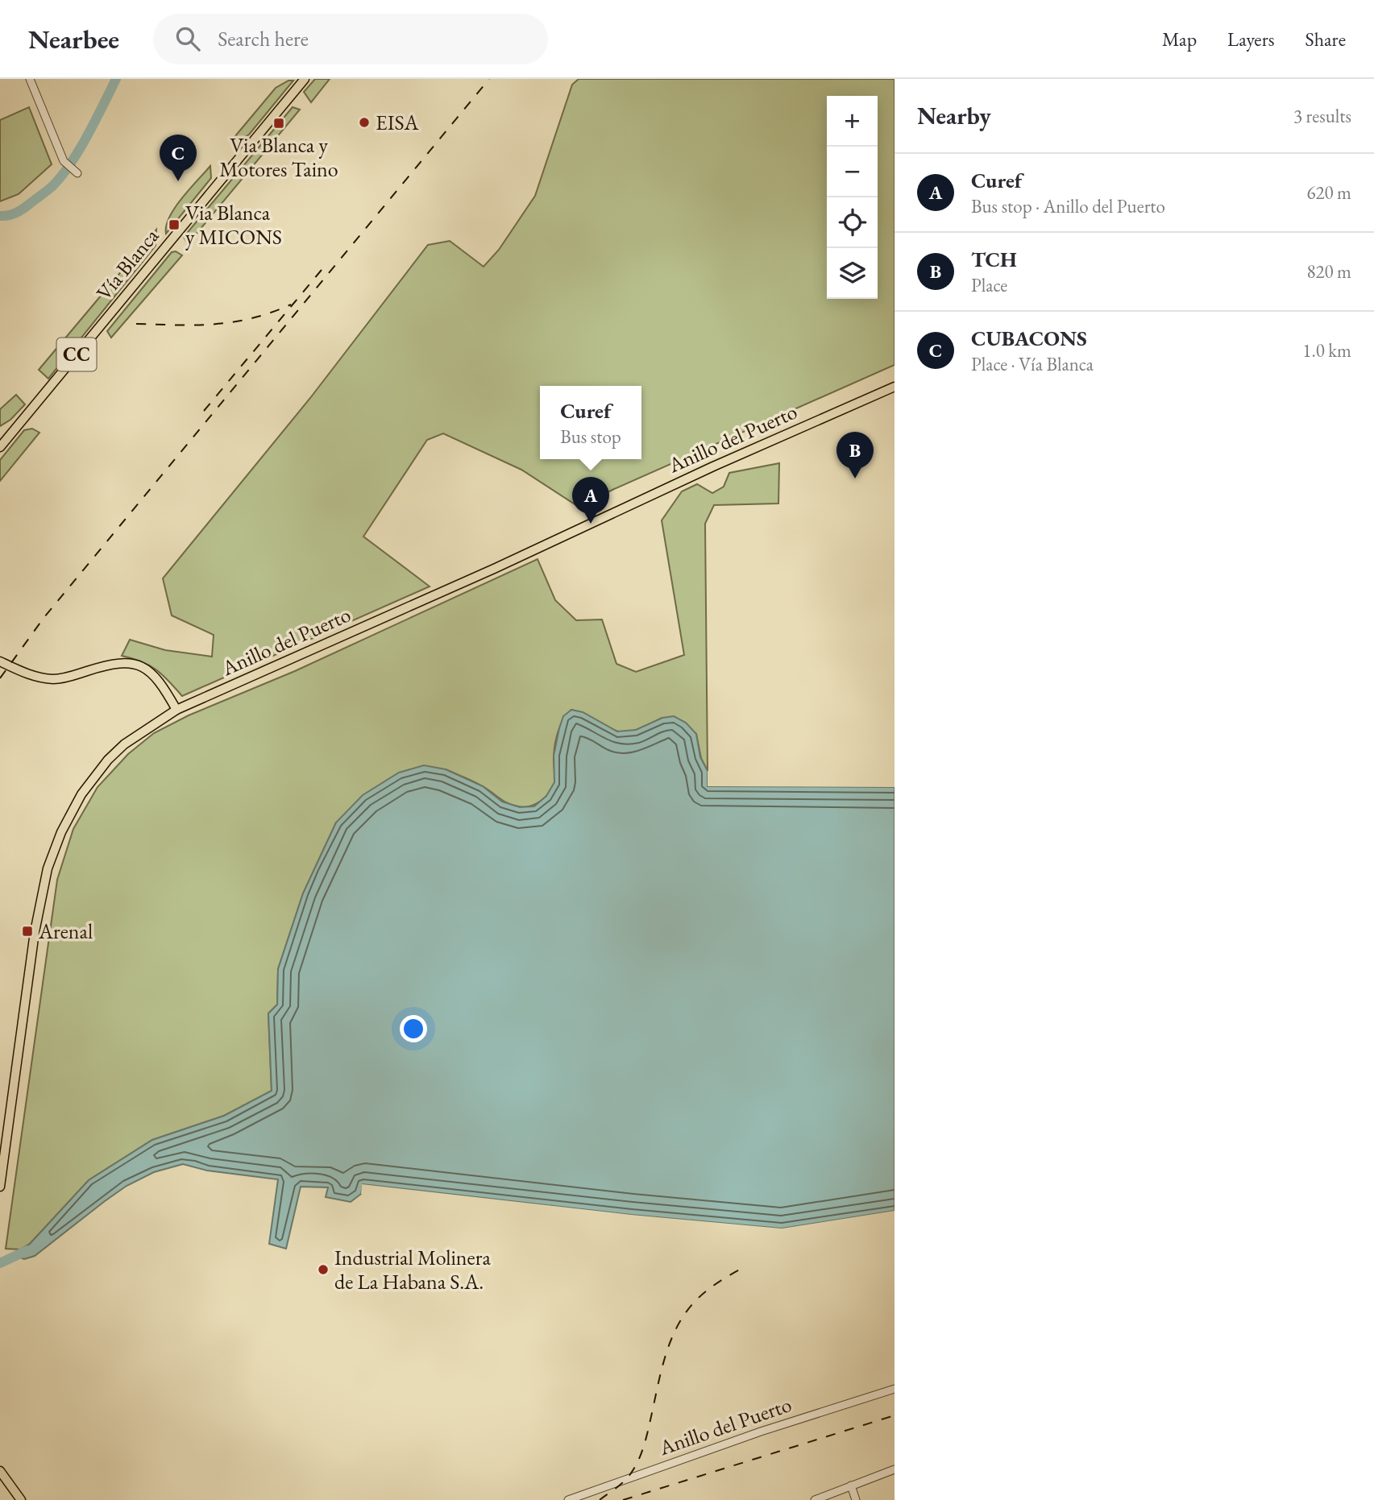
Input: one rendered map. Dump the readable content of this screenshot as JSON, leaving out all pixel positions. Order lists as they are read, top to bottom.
{
  "streets": {
    "main road": ["Vía Blanca", "CC", "Anillo del Puerto"]
  },
  "places": {
    "other": ["EISA", "Industrial Molinera de La Habana S.A."],
    "transit": ["Via Blanca y Motores Taino", "Via Blanca y MICONS", "Arenal"]
  },
  "page": {
    "header": "Nearbee",
    "search": "Search here",
    "nav": ["Map", "Layers", "Share"],
    "heading": ["Nearby", "3 results"],
    "map_buttons": ["+", "−"],
    "pins": ["C", "B", "A"],
    "list": [
      {
        "mark": "A",
        "name": "Curef",
        "note": "Bus stop · Anillo del Puerto",
        "value": "620 m"
      },
      {
        "mark": "B",
        "name": "TCH",
        "note": "Place",
        "value": "820 m"
      },
      {
        "mark": "C",
        "name": "CUBACONS",
        "note": "Place · Vía Blanca",
        "value": "1.0 km"
      }
    ],
    "popup": ["Curef", "Bus stop"]
  }
}
